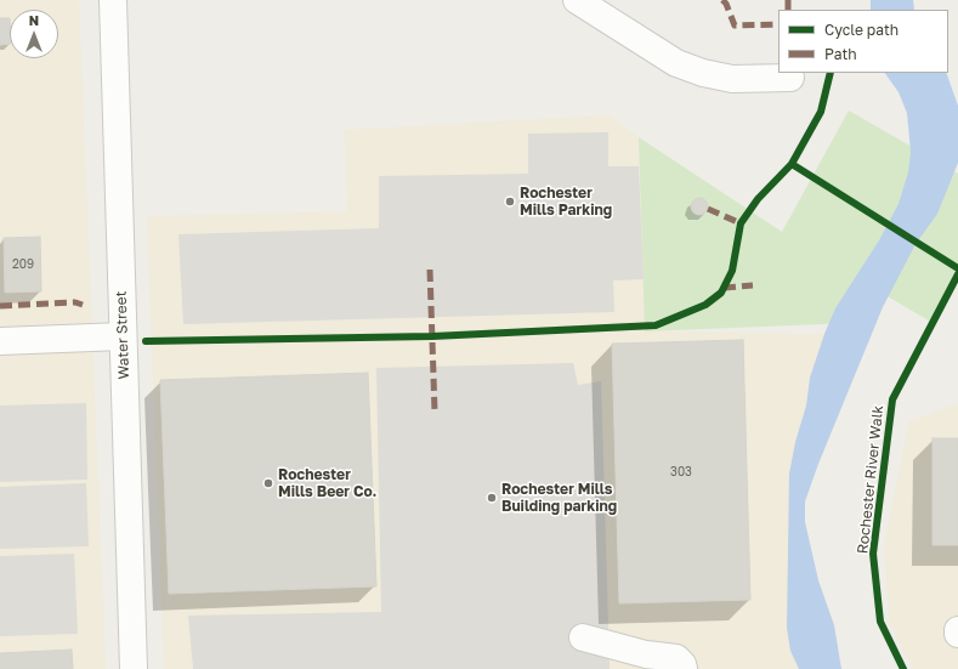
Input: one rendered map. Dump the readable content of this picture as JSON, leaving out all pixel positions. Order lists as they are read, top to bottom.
{
  "streets": {
    "street": ["Water Street"],
    "cycle path": ["Rochester River Walk"]
  },
  "places": ["Rochester Mills Parking", "Rochester Mills Beer Co.", "Rochester Mills Building parking"],
  "house_numbers": ["209", "303"],
  "legend": ["Cycle path", "Path"],
  "north": "top"
}
